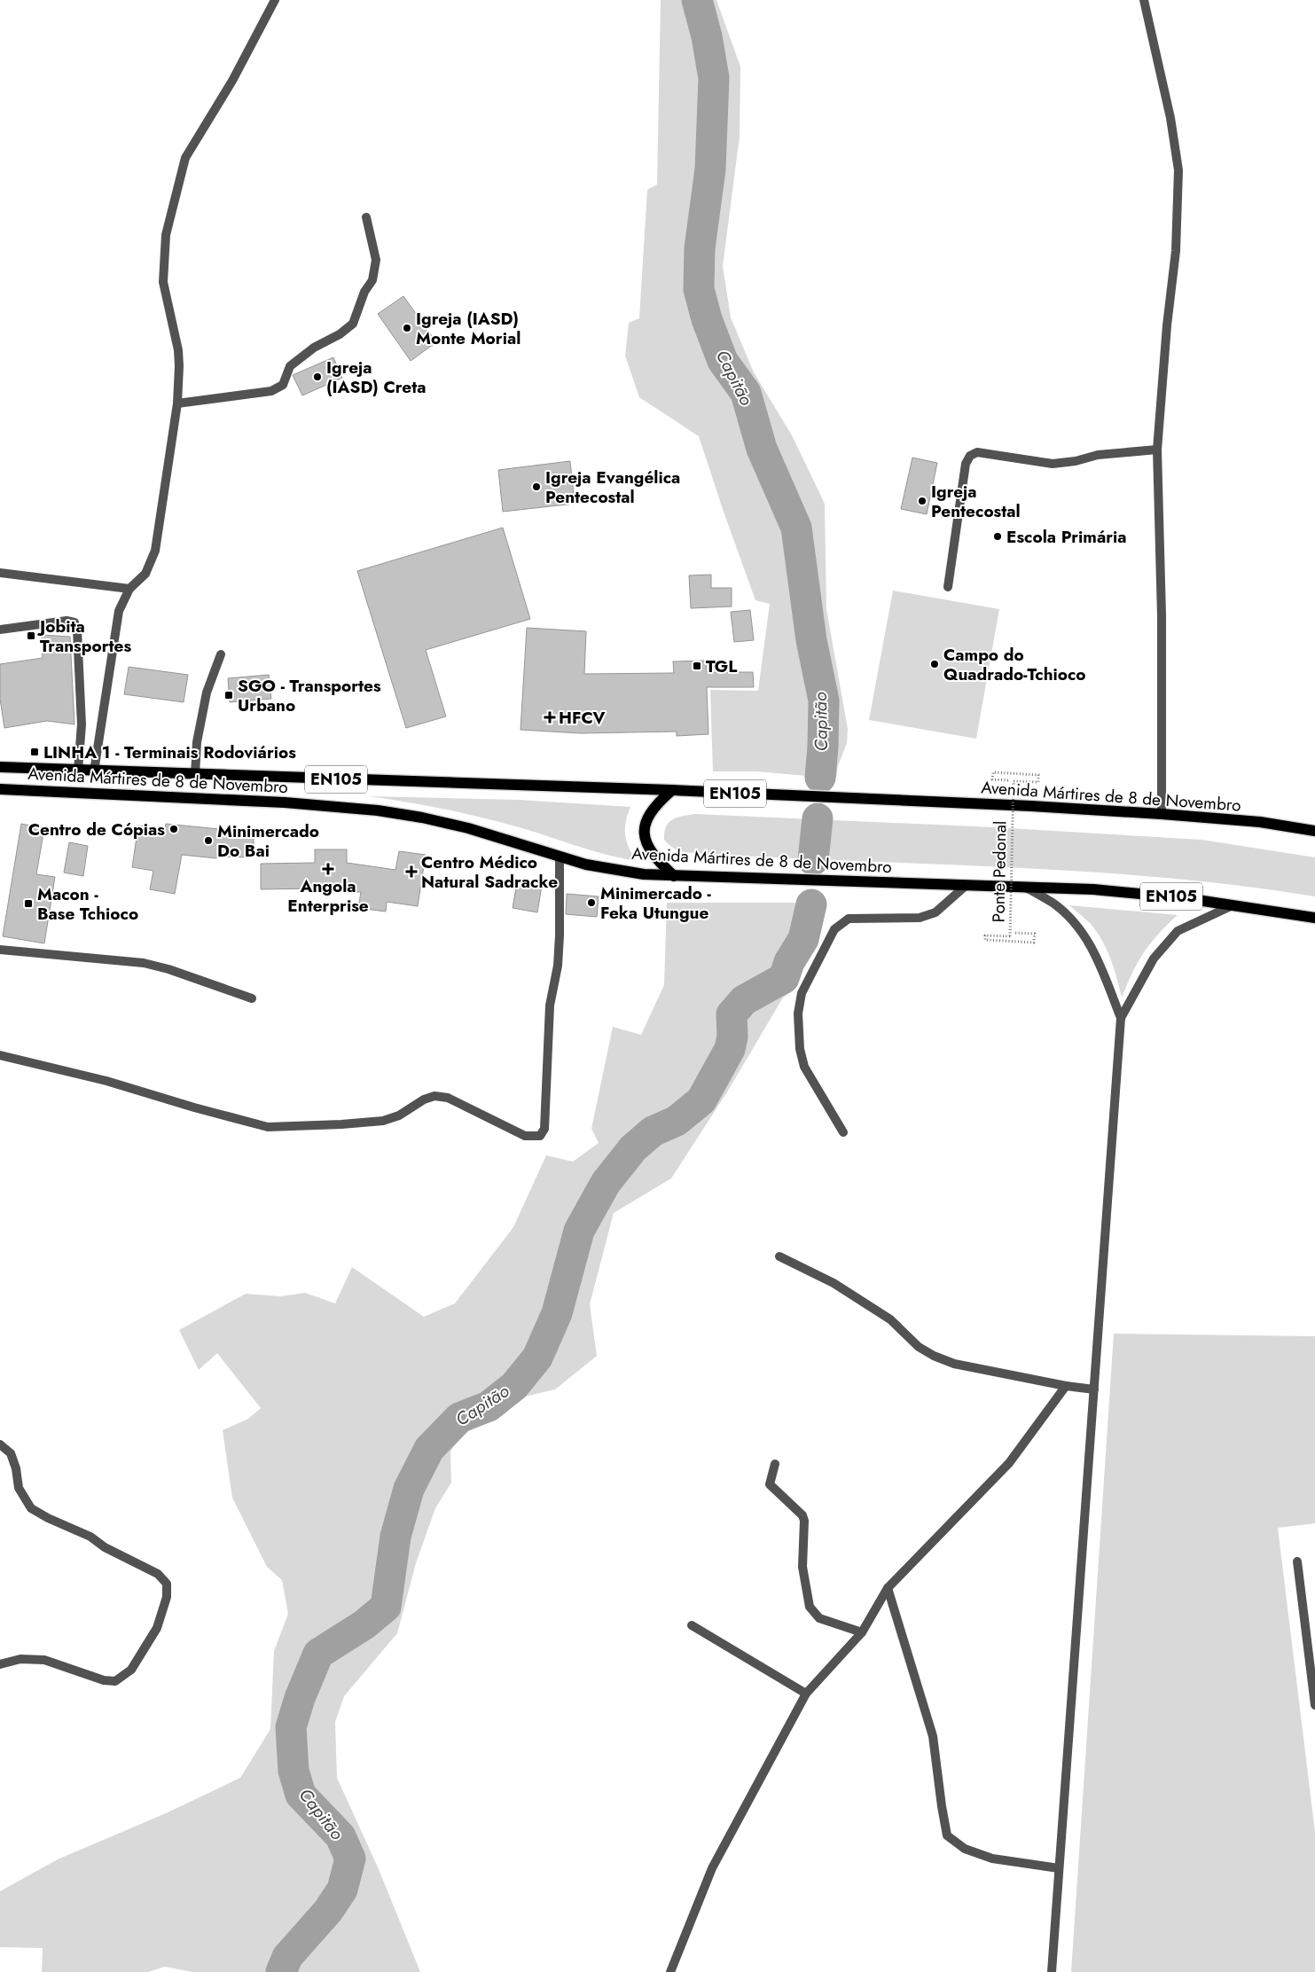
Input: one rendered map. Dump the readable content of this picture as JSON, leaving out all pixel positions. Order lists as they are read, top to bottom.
{
  "streets": {
    "main road": ["EN105", "Avenida Mártires de 8 de Novembro"],
    "path": ["Ponte Pedonal"]
  },
  "water": ["Capitão"],
  "places": {
    "other": [
      "Igreja (IASD) Monte Morial",
      "Igreja (IASD) Creta",
      "Igreja Evangélica Pentecostal",
      "Igreja Pentecostal",
      "Escola Primária",
      "Campo do Quadrado-Tchioco",
      "Centro de Cópias",
      "Minimercado Do Bai",
      "Minimercado - Feka Utungue"
    ],
    "transit": [
      "Jobita Transportes",
      "TGL",
      "SGO - Transportes Urbano",
      "LINHA 1 - Terminais Rodoviários",
      "Macon - Base Tchioco"
    ],
    "health": ["HFCV", "Angola Enterprise", "Centro Médico Natural Sadracke"]
  }
}
